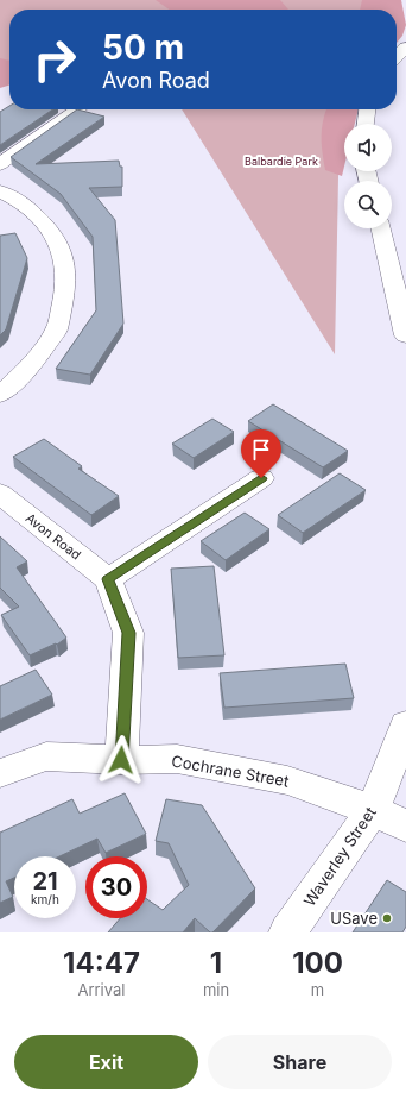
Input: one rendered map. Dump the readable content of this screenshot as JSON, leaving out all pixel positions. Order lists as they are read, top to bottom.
{
  "streets": {
    "street": ["Avon Road", "Cochrane Street", "Waverley Street"]
  },
  "crossings": [
    ["Cochrane Street", "Waverley Street"]
  ],
  "parks": ["Balbardie Park"],
  "places": ["USave"],
  "page": {
    "turn": ["50 m", "Avon Road"],
    "speed": "21 km/h",
    "limit": "30",
    "eta": [
      "14:47",
      "Arrival",
      "1",
      "min",
      "100",
      "m"
    ],
    "buttons": ["Exit", "Share"]
  }
}
